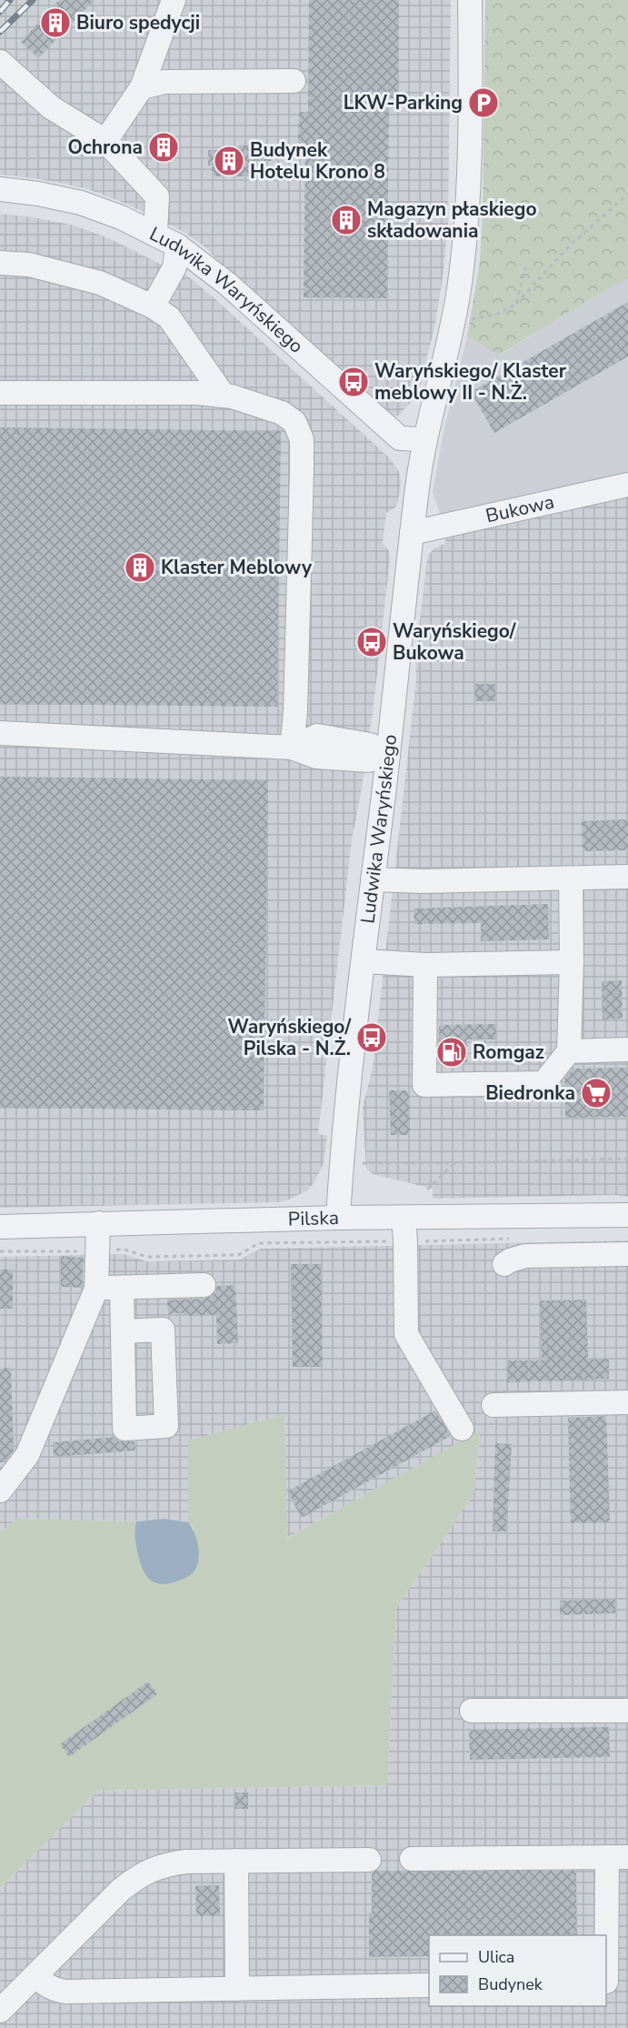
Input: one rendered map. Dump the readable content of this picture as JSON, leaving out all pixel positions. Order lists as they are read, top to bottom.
{
  "streets": {
    "street": ["Ludwika Waryńskiego", "Bukowa", "Pilska"]
  },
  "crossings": [
    ["Ludwika Waryńskiego", "Bukowa"],
    ["Ludwika Waryńskiego", "Pilska"]
  ],
  "places": {
    "building": [
      "Biuro spedycji",
      "Ochrona",
      "Budynek Hotelu Krono 8",
      "Magazyn płaskiego składowania",
      "Klaster Meblowy"
    ],
    "parking": ["LKW-Parking"],
    "bus stop": ["Waryńskiego/ Klaster meblowy II - N.Ż.", "Waryńskiego/ Bukowa", "Waryńskiego/ Pilska - N.Ż."],
    "fuel station": ["Romgaz"],
    "supermarket": ["Biedronka"]
  },
  "legend": ["Ulica", "Budynek"]
}
